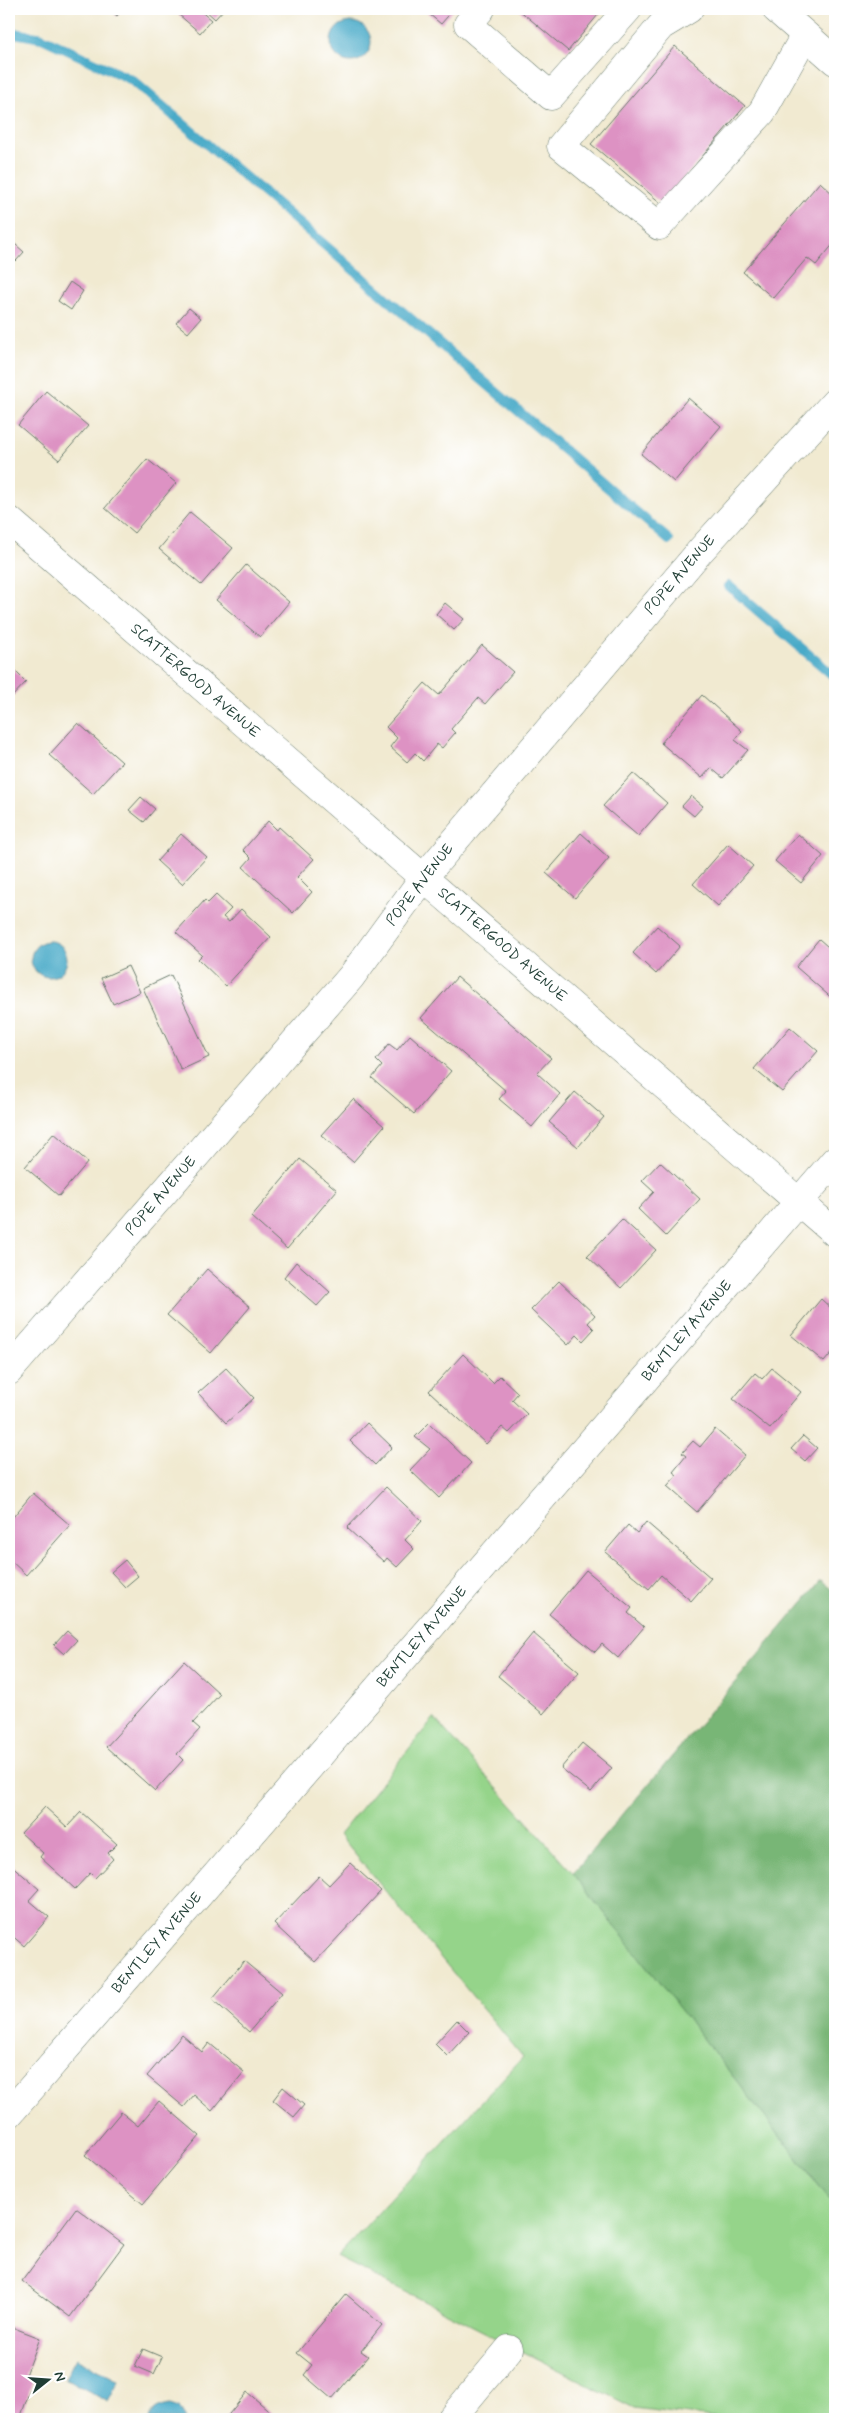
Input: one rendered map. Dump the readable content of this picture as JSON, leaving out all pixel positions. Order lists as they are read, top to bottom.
{
  "streets": {
    "street": ["POPE AVENUE", "SCATTERGOOD AVENUE", "BENTLEY AVENUE"]
  },
  "crossings": [
    ["POPE AVENUE", "SCATTERGOOD AVENUE"],
    ["SCATTERGOOD AVENUE", "BENTLEY AVENUE"]
  ],
  "north": "right"
}
